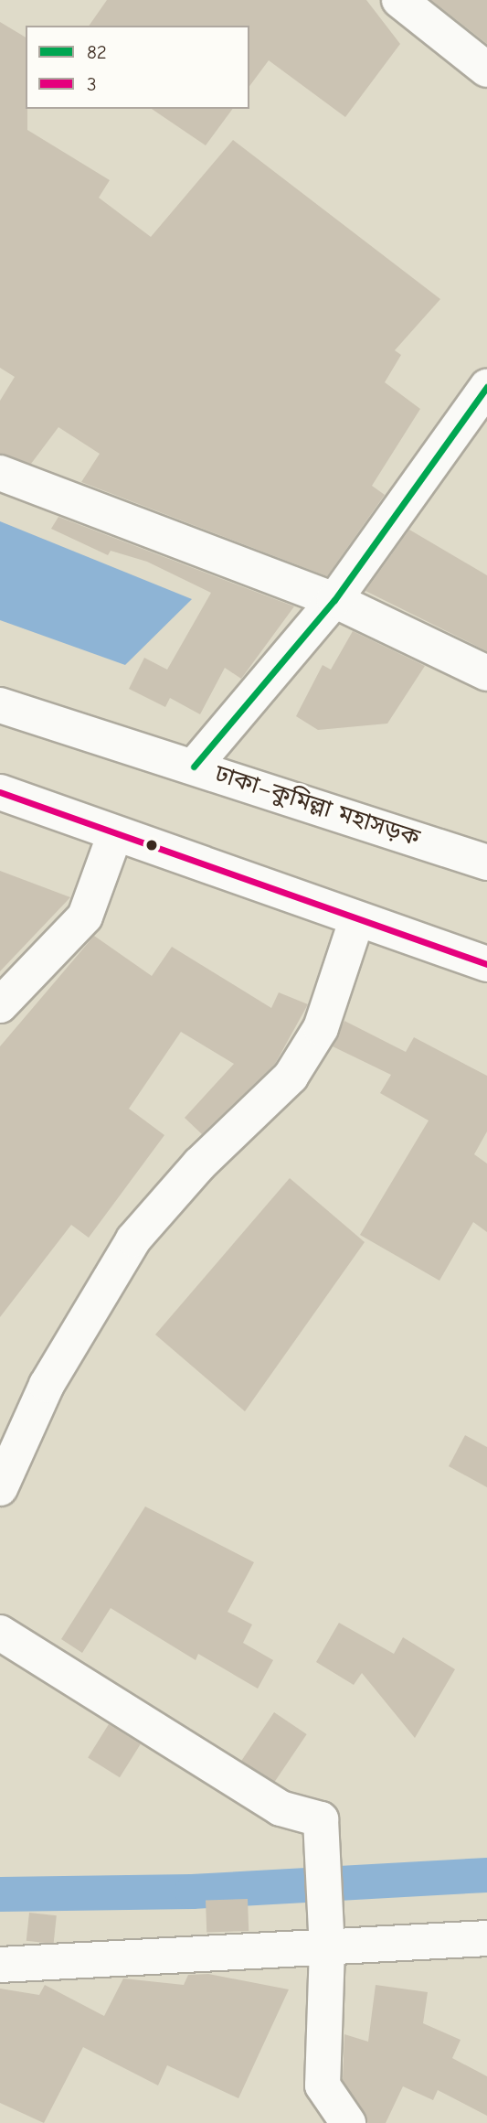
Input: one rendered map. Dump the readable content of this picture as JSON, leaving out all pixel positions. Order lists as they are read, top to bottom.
{
  "streets": {
    "main road": ["ঢাকা–কুমিল্লা মহাসড়ক"]
  },
  "lines": ["transit line 82", "transit line 3"],
  "legend": ["82", "3"]
}
